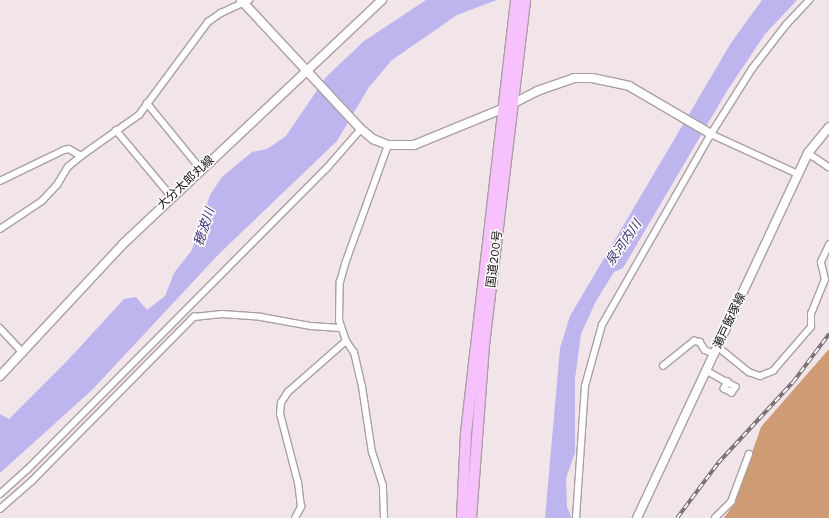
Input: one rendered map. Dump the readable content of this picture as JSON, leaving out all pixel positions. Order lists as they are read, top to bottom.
{
  "streets": {
    "highway": ["国道200号"],
    "main road": ["大分太郎丸線", "瀬戸飯塚線"]
  },
  "water": ["穂波川", "泉河内川"]
}
